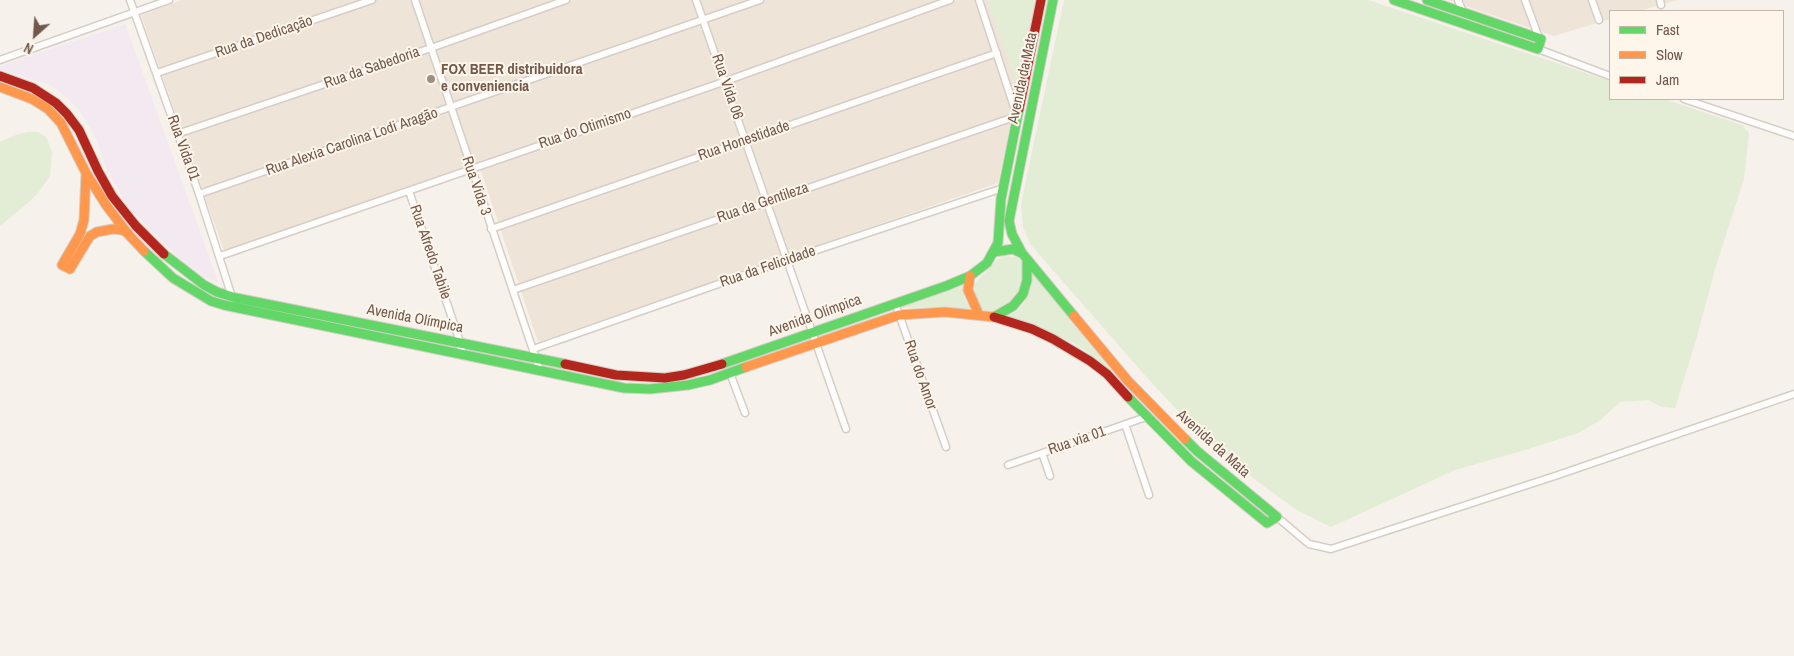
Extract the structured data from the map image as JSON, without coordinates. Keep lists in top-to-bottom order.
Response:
{
  "streets": {
    "street": [
      "Rua da Dedicação",
      "Rua da Sabedoria",
      "Avenida da Mata",
      "Rua Vida 06",
      "Rua do Otimismo",
      "Rua Honestidade",
      "Rua Alexia Carolina Lodi Aragão",
      "Rua Vida 01",
      "Rua Vida 3",
      "Rua da Gentileza",
      "Rua Afredo Tabile",
      "Rua da Felicidade",
      "Avenida Olímpica",
      "Rua do Amor",
      "Rua via 01"
    ]
  },
  "crossings": [
    ["Rua da Dedicação", "Rua Vida 01"],
    ["Rua da Sabedoria", "Rua Vida 01"],
    ["Rua da Sabedoria", "Rua Vida 3"],
    ["Avenida da Mata", "Rua da Gentileza"],
    ["Avenida da Mata", "Rua da Felicidade"],
    ["Avenida da Mata", "Avenida Olímpica"],
    ["Avenida da Mata", "Rua via 01"],
    ["Rua Vida 06", "Rua do Otimismo"],
    ["Rua Vida 06", "Rua Honestidade"],
    ["Rua Vida 06", "Rua Alexia Carolina Lodi Aragão"],
    ["Rua Vida 06", "Rua da Gentileza"],
    ["Rua Vida 06", "Rua da Felicidade"],
    ["Rua Vida 06", "Avenida Olímpica"],
    ["Rua do Otimismo", "Rua Vida 01"],
    ["Rua do Otimismo", "Rua Vida 3"],
    ["Rua do Otimismo", "Rua Afredo Tabile"],
    ["Rua Honestidade", "Rua Vida 3"],
    ["Rua Alexia Carolina Lodi Aragão", "Rua Vida 01"],
    ["Rua Alexia Carolina Lodi Aragão", "Rua Vida 3"],
    ["Rua Vida 01", "Avenida Olímpica"],
    ["Rua Vida 3", "Rua da Gentileza"],
    ["Rua Vida 3", "Rua da Felicidade"],
    ["Rua Vida 3", "Avenida Olímpica"],
    ["Rua Afredo Tabile", "Avenida Olímpica"],
    ["Avenida Olímpica", "Rua do Amor"]
  ],
  "places": ["FOX BEER distribuidora e conveniencia"],
  "legend": ["Fast", "Slow", "Jam"],
  "north": "bottom left"
}
